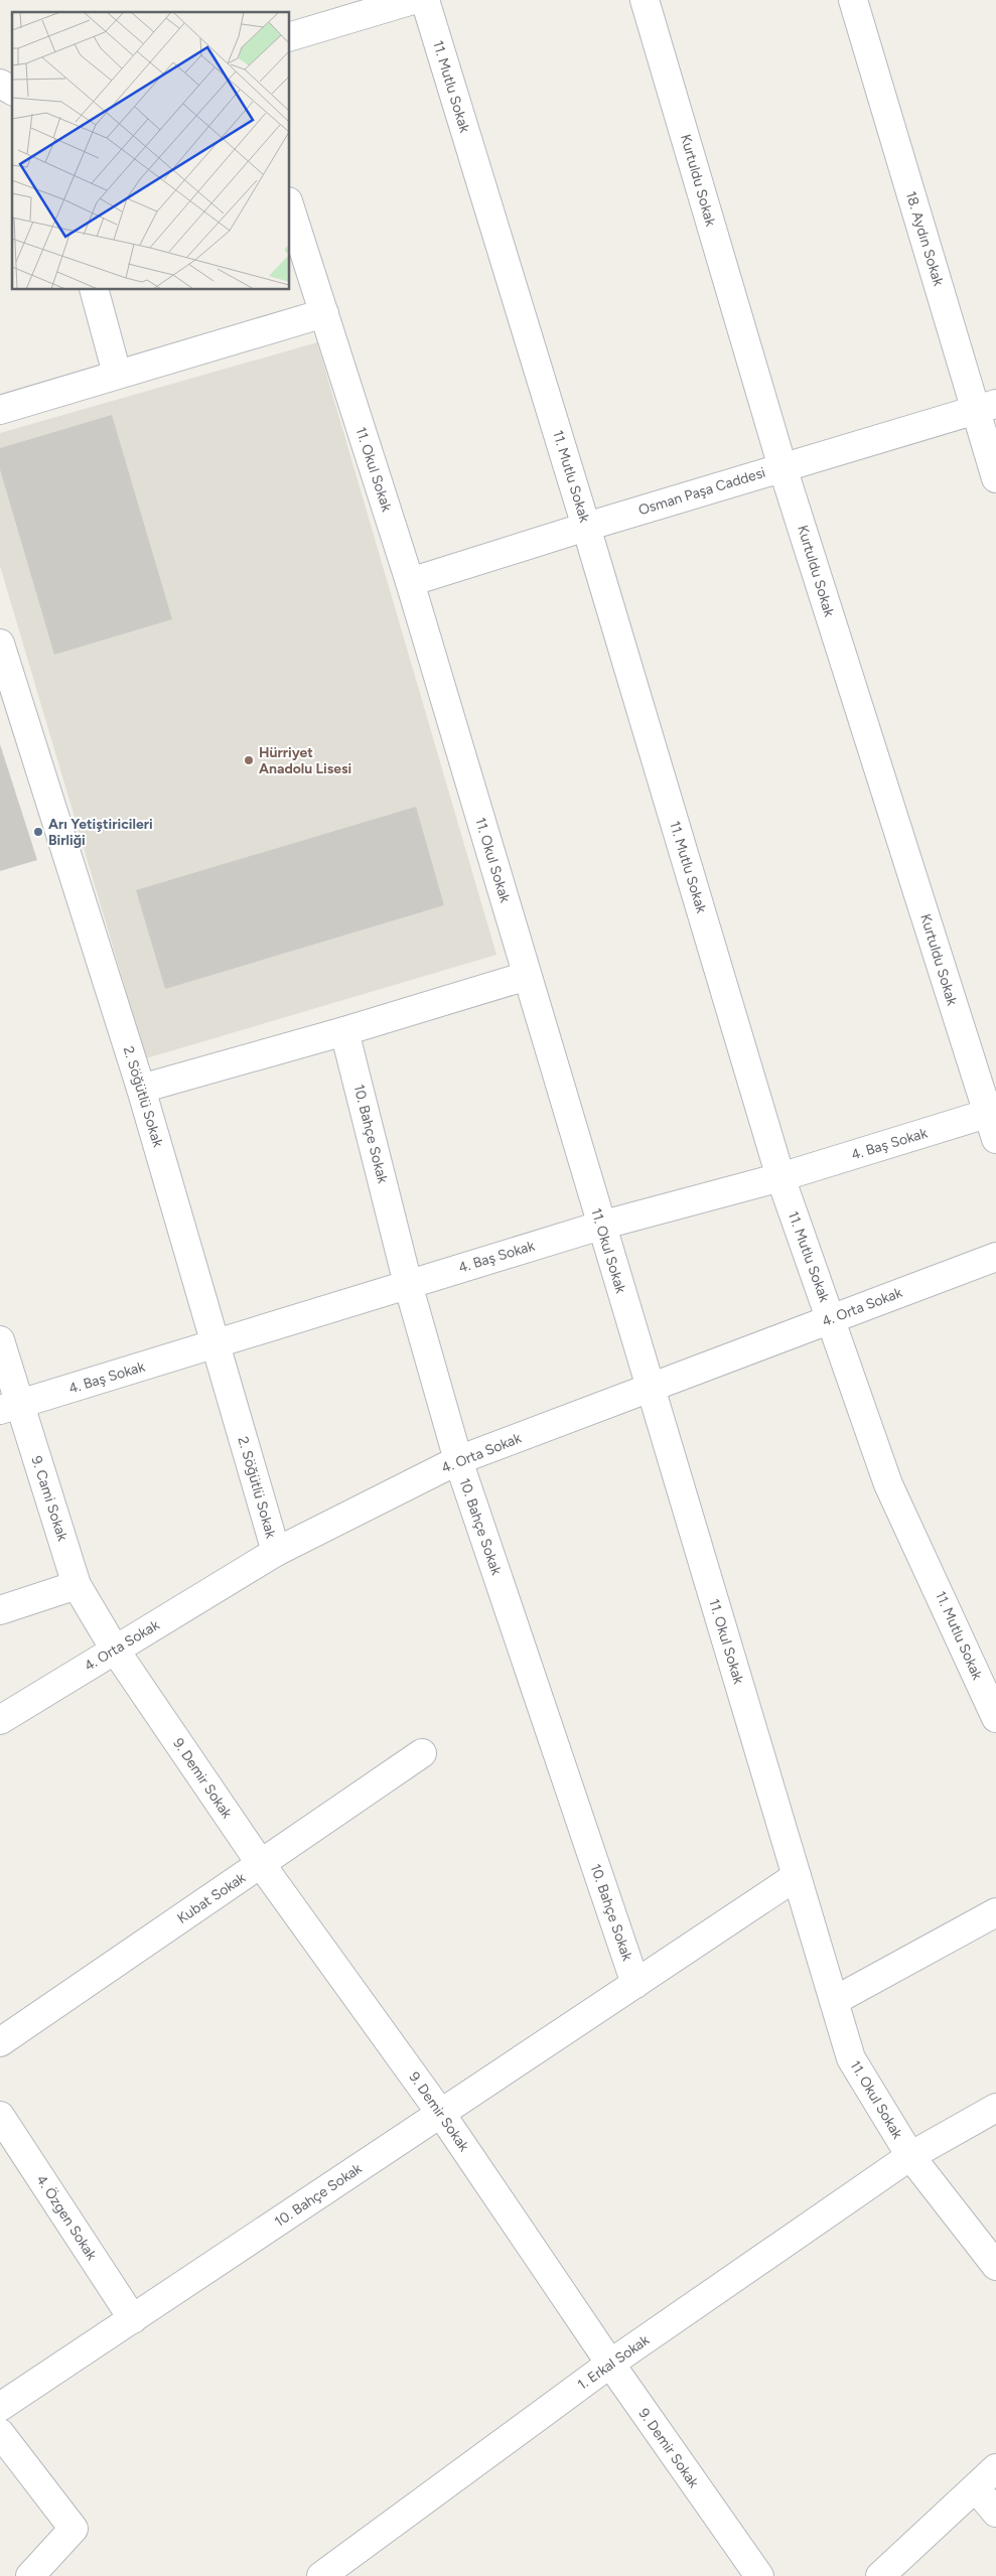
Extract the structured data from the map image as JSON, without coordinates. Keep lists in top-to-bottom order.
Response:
{
  "streets": {
    "street": [
      "11. Mutlu Sokak",
      "Kurtuldu Sokak",
      "18. Aydın Sokak",
      "11. Okul Sokak",
      "Osman Paşa Caddesi",
      "2. Söğütlü Sokak",
      "10. Bahçe Sokak",
      "4. Baş Sokak",
      "4. Orta Sokak",
      "9. Cami Sokak",
      "9. Demir Sokak",
      "Kubat Sokak",
      "4. Özgen Sokak",
      "1. Erkal Sokak"
    ]
  },
  "crossings": [
    ["11. Mutlu Sokak", "Osman Paşa Caddesi"],
    ["11. Mutlu Sokak", "4. Baş Sokak"],
    ["11. Mutlu Sokak", "4. Orta Sokak"],
    ["Kurtuldu Sokak", "Osman Paşa Caddesi"],
    ["Kurtuldu Sokak", "4. Baş Sokak"],
    ["18. Aydın Sokak", "Osman Paşa Caddesi"],
    ["11. Okul Sokak", "Osman Paşa Caddesi"],
    ["11. Okul Sokak", "10. Bahçe Sokak"],
    ["11. Okul Sokak", "4. Baş Sokak"],
    ["11. Okul Sokak", "4. Orta Sokak"],
    ["11. Okul Sokak", "1. Erkal Sokak"],
    ["2. Söğütlü Sokak", "4. Baş Sokak"],
    ["2. Söğütlü Sokak", "4. Orta Sokak"],
    ["10. Bahçe Sokak", "4. Baş Sokak"],
    ["10. Bahçe Sokak", "4. Orta Sokak"],
    ["10. Bahçe Sokak", "9. Demir Sokak"],
    ["10. Bahçe Sokak", "4. Özgen Sokak"],
    ["4. Baş Sokak", "9. Cami Sokak"],
    ["4. Orta Sokak", "9. Cami Sokak"],
    ["4. Orta Sokak", "9. Demir Sokak"],
    ["9. Cami Sokak", "9. Demir Sokak"],
    ["9. Demir Sokak", "Kubat Sokak"],
    ["9. Demir Sokak", "1. Erkal Sokak"]
  ],
  "places": ["Hürriyet Anadolu Lisesi", "Arı Yetiştiricileri Birliği"]
}
